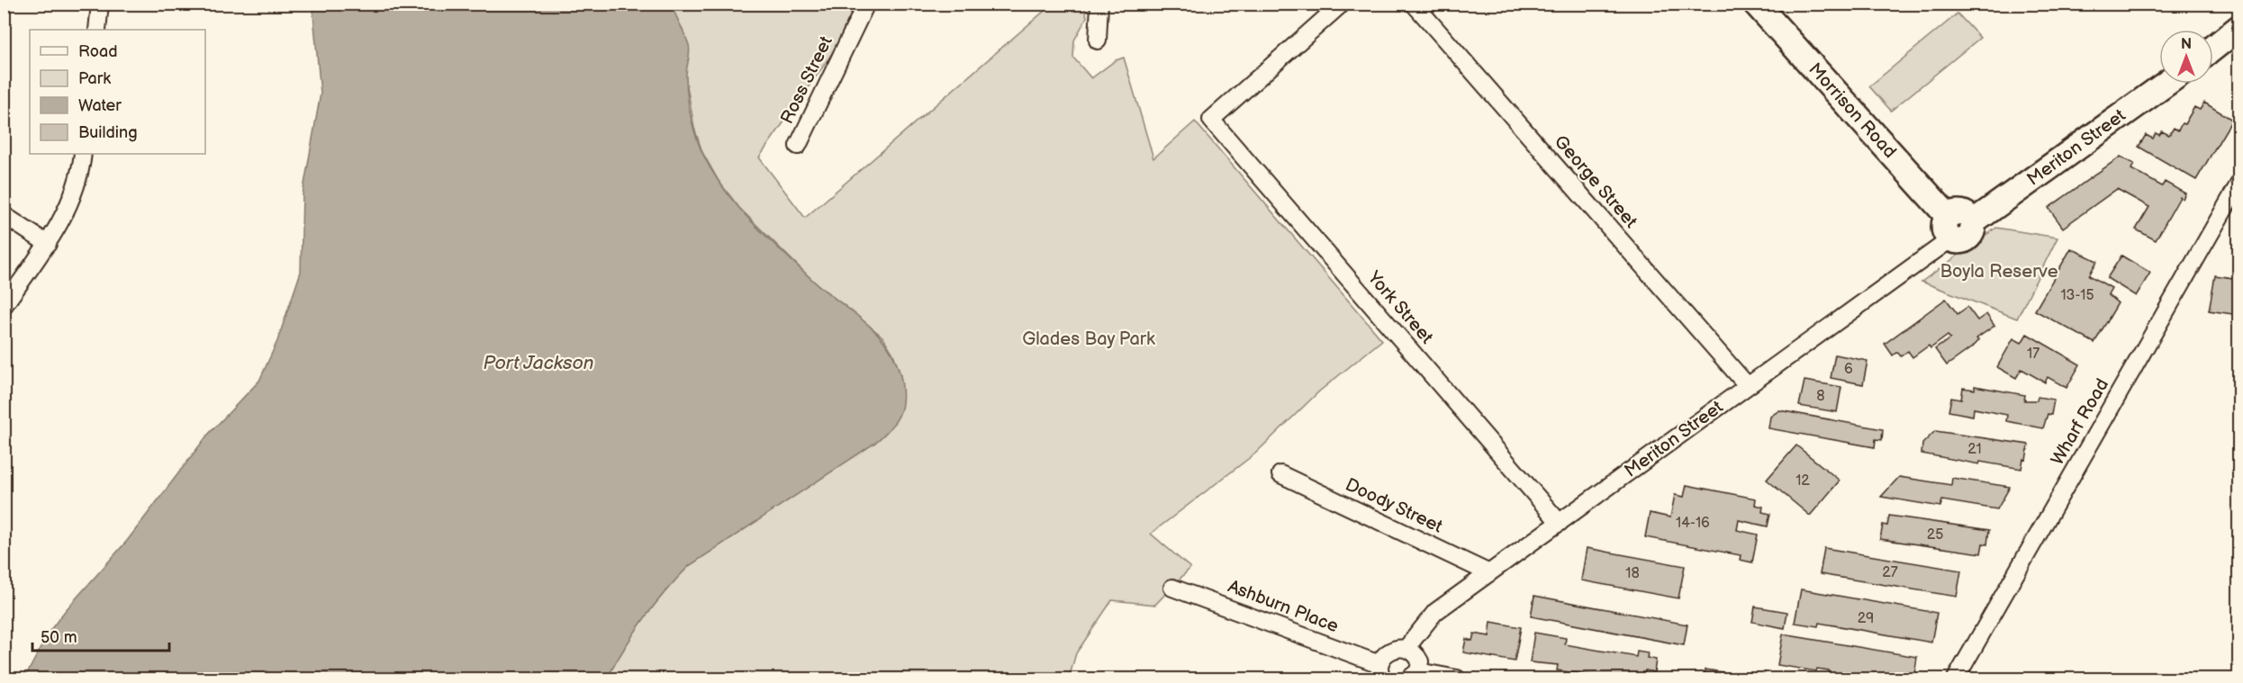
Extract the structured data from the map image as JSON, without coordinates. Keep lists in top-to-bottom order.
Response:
{
  "streets": {
    "street": [
      "Ross Street",
      "Morrison Road",
      "Meriton Street",
      "George Street",
      "York Street",
      "Wharf Road",
      "Doody Street",
      "Ashburn Place"
    ]
  },
  "crossings": [
    ["Morrison Road", "Meriton Street"],
    ["Meriton Street", "George Street"],
    ["Meriton Street", "York Street"],
    ["Meriton Street", "Doody Street"]
  ],
  "water": ["Port Jackson"],
  "parks": ["Boyla Reserve", "Glades Bay Park"],
  "house_numbers": [
    "13-15",
    "17",
    "6",
    "8",
    "21",
    "12",
    "14-16",
    "25",
    "27",
    "18",
    "29"
  ],
  "legend": [
    "Road",
    "Park",
    "Water",
    "Building"
  ],
  "scale_bar": "50 m",
  "north": "top"
}
